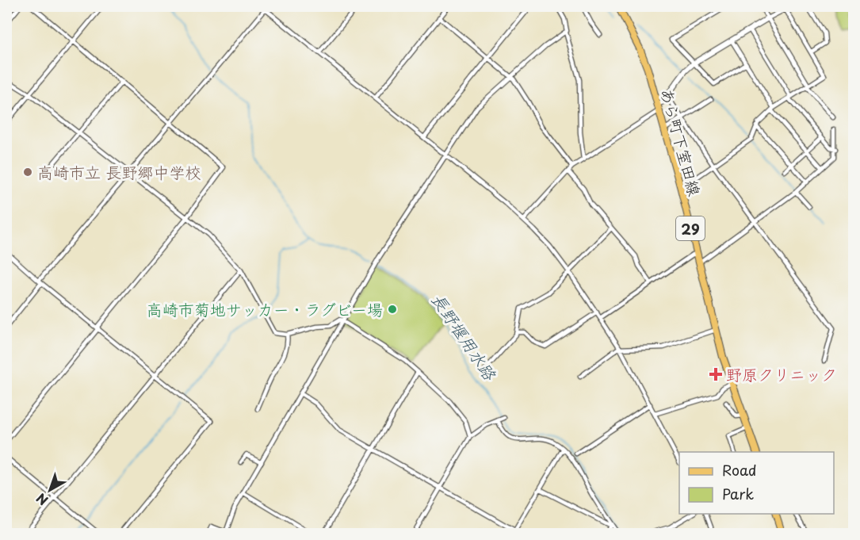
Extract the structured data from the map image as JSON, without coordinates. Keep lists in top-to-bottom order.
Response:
{
  "streets": {
    "main road": ["あら町下室田線", "29"]
  },
  "water": ["長野堰用水路"],
  "places": {
    "other": ["高崎市立 長野郷中学校", "高崎市菊地サッカー・ラグビー場"],
    "health": ["野原クリニック"]
  },
  "legend": ["Road", "Park"],
  "north": "bottom left"
}
